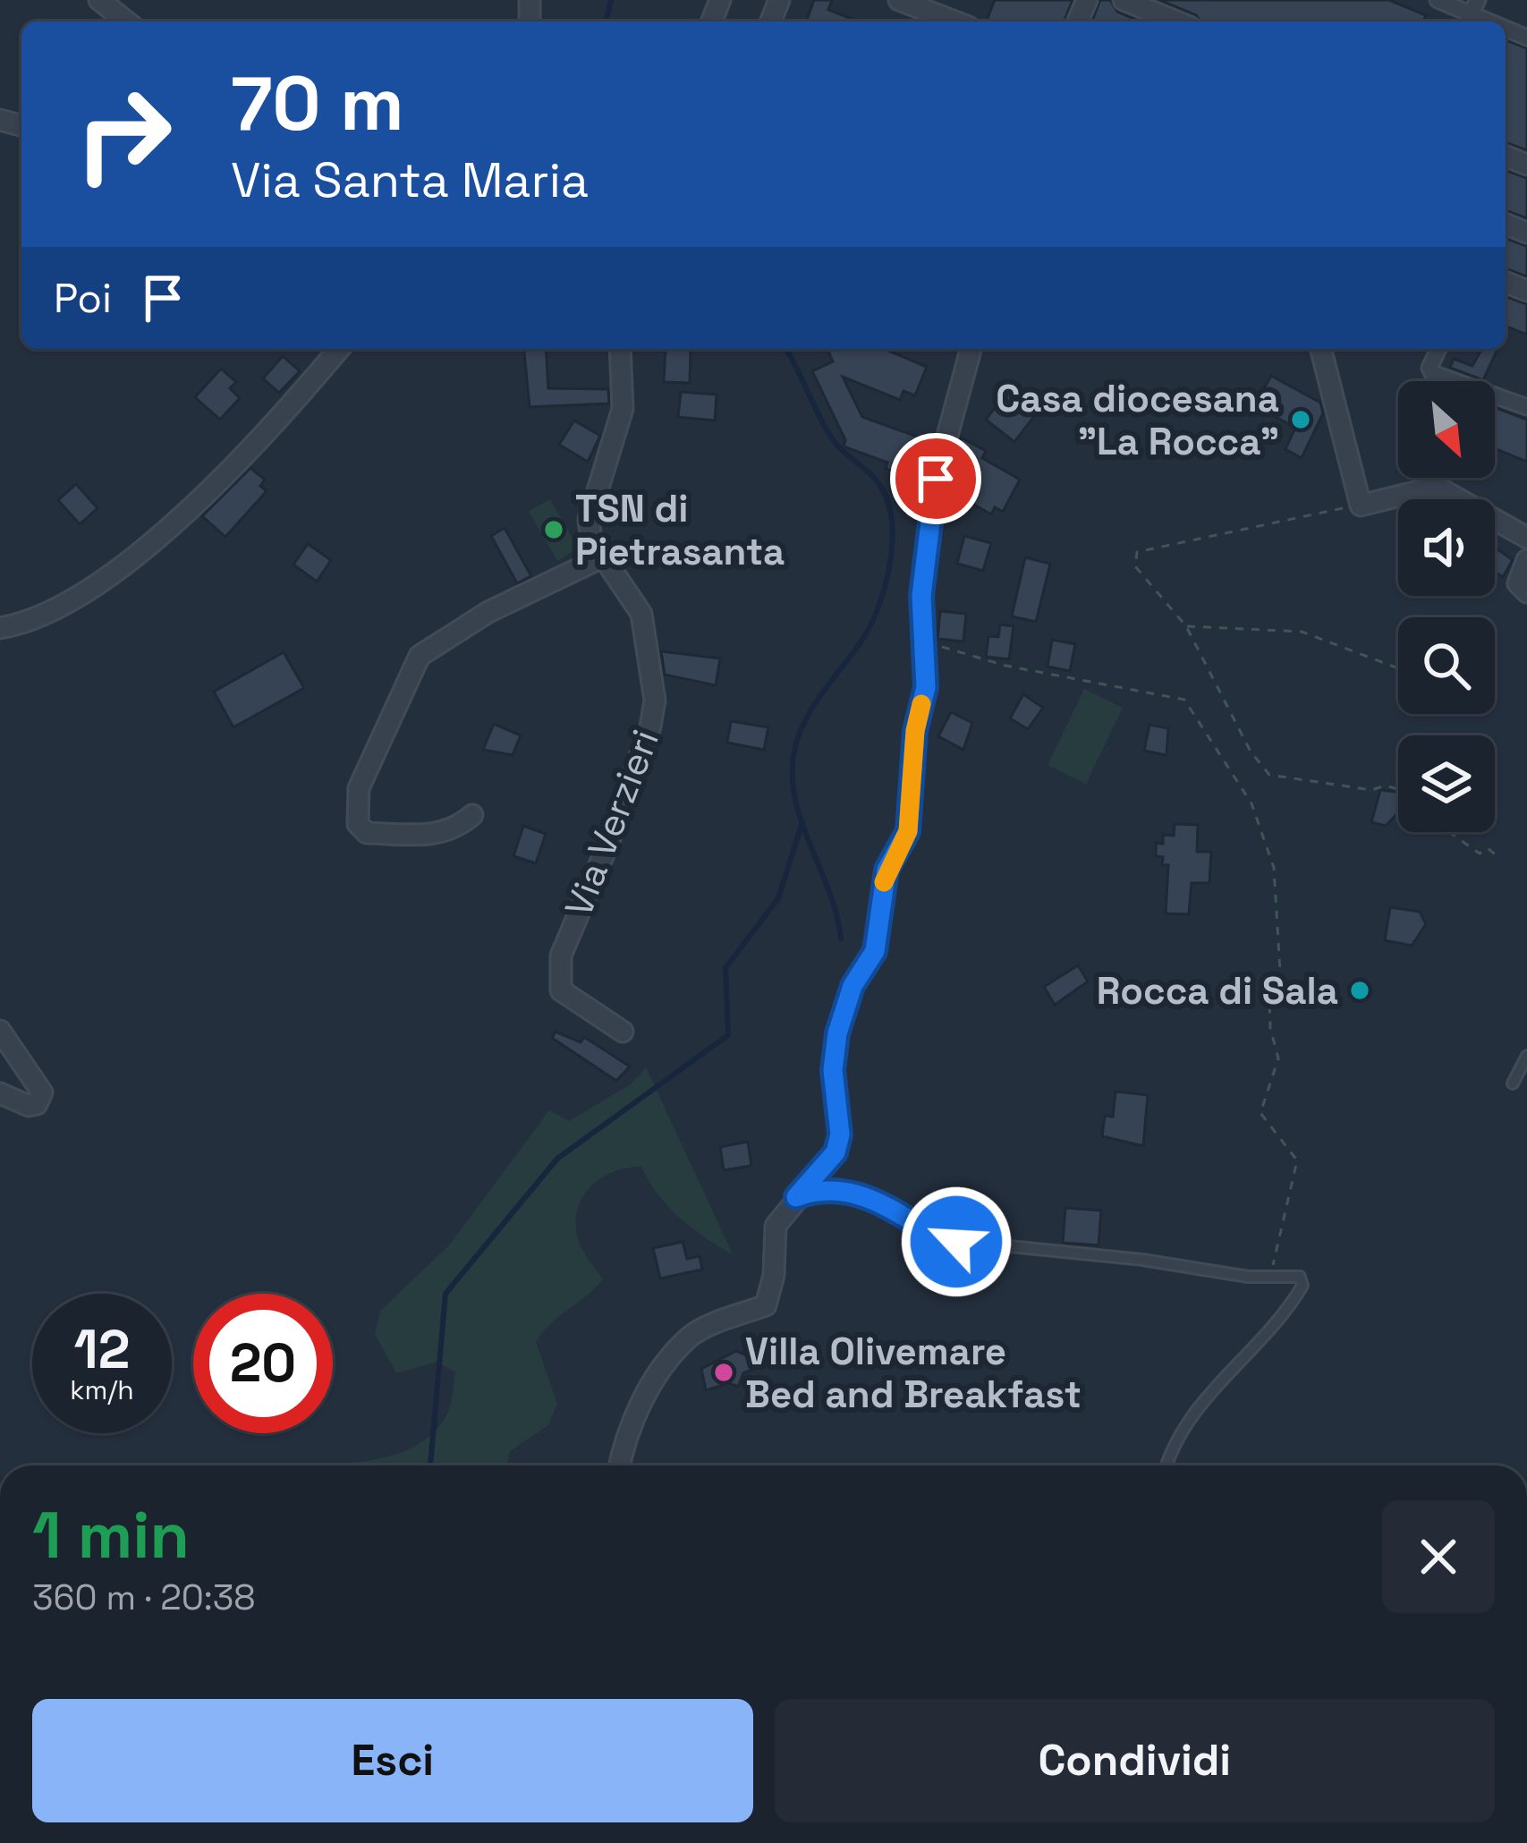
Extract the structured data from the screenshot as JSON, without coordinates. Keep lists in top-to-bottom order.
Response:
{
  "streets": {
    "street": ["Via Verzieri"]
  },
  "places": [
    "Casa diocesana \"La Rocca\"",
    "TSN di Pietrasanta",
    "Rocca di Sala",
    "Villa Olivemare Bed and Breakfast"
  ],
  "north": "bottom right",
  "page": {
    "turn": ["70 m", "Via Santa Maria"],
    "then": "Poi",
    "speed": "12 km/h",
    "limit": "20",
    "heading": ["1 min", "360 m · 20:38"],
    "buttons": ["Esci", "Condividi"]
  }
}
